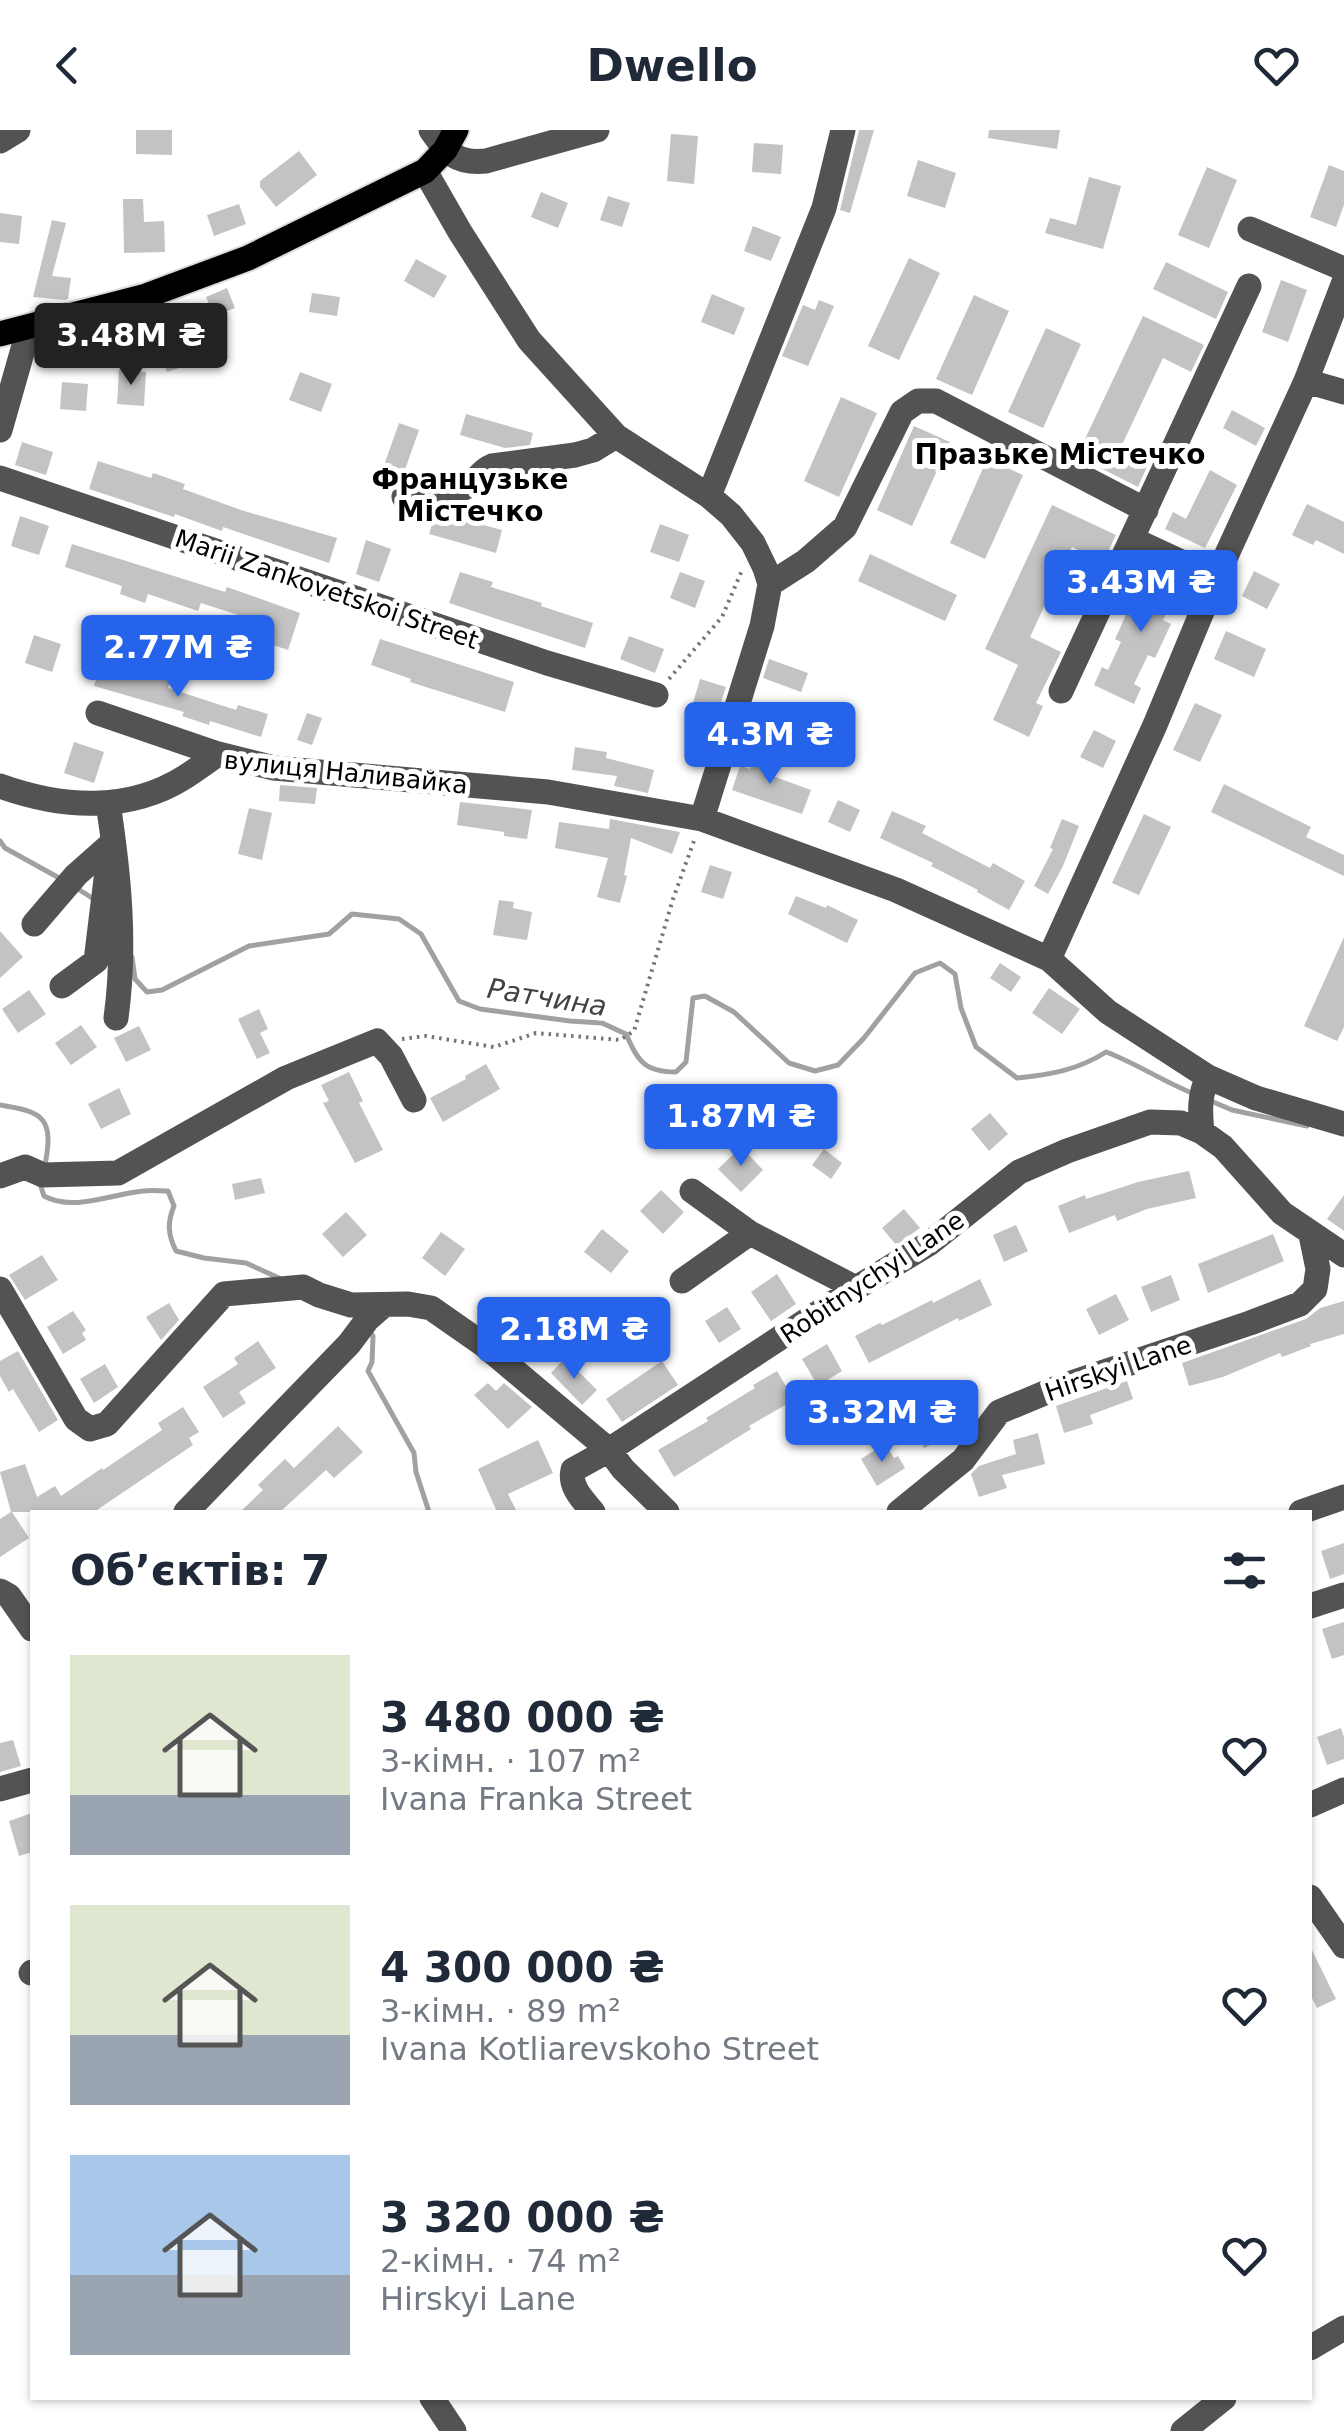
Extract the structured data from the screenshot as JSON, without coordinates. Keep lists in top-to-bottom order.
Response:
{
  "streets": {
    "street": [
      "Marii Zankovetskoi Street",
      "вулиця Наливайка",
      "Robitnychyi Lane",
      "Hirskyi Lane"
    ]
  },
  "crossings": [
    ["вулиця Наливайка", "Robitnychyi Lane"]
  ],
  "districts": ["Празьке Містечко", "Французьке Містечко"],
  "water": ["Ратчина"],
  "page": {
    "header": "Dwello",
    "price": [
      "3.48M ₴",
      "3.43M ₴",
      "2.77M ₴",
      "4.3M ₴",
      "1.87M ₴",
      "2.18M ₴",
      "3.32M ₴"
    ],
    "heading": "Об’єктів: 7",
    "list": [
      {
        "name": "3 480 000 ₴",
        "note": "3-кімн. · 107 m² · Ivana Franka Street"
      },
      {
        "name": "4 300 000 ₴",
        "note": "3-кімн. · 89 m² · Ivana Kotliarevskoho Street"
      },
      {
        "name": "3 320 000 ₴",
        "note": "2-кімн. · 74 m² · Hirskyi Lane"
      }
    ]
  }
}
